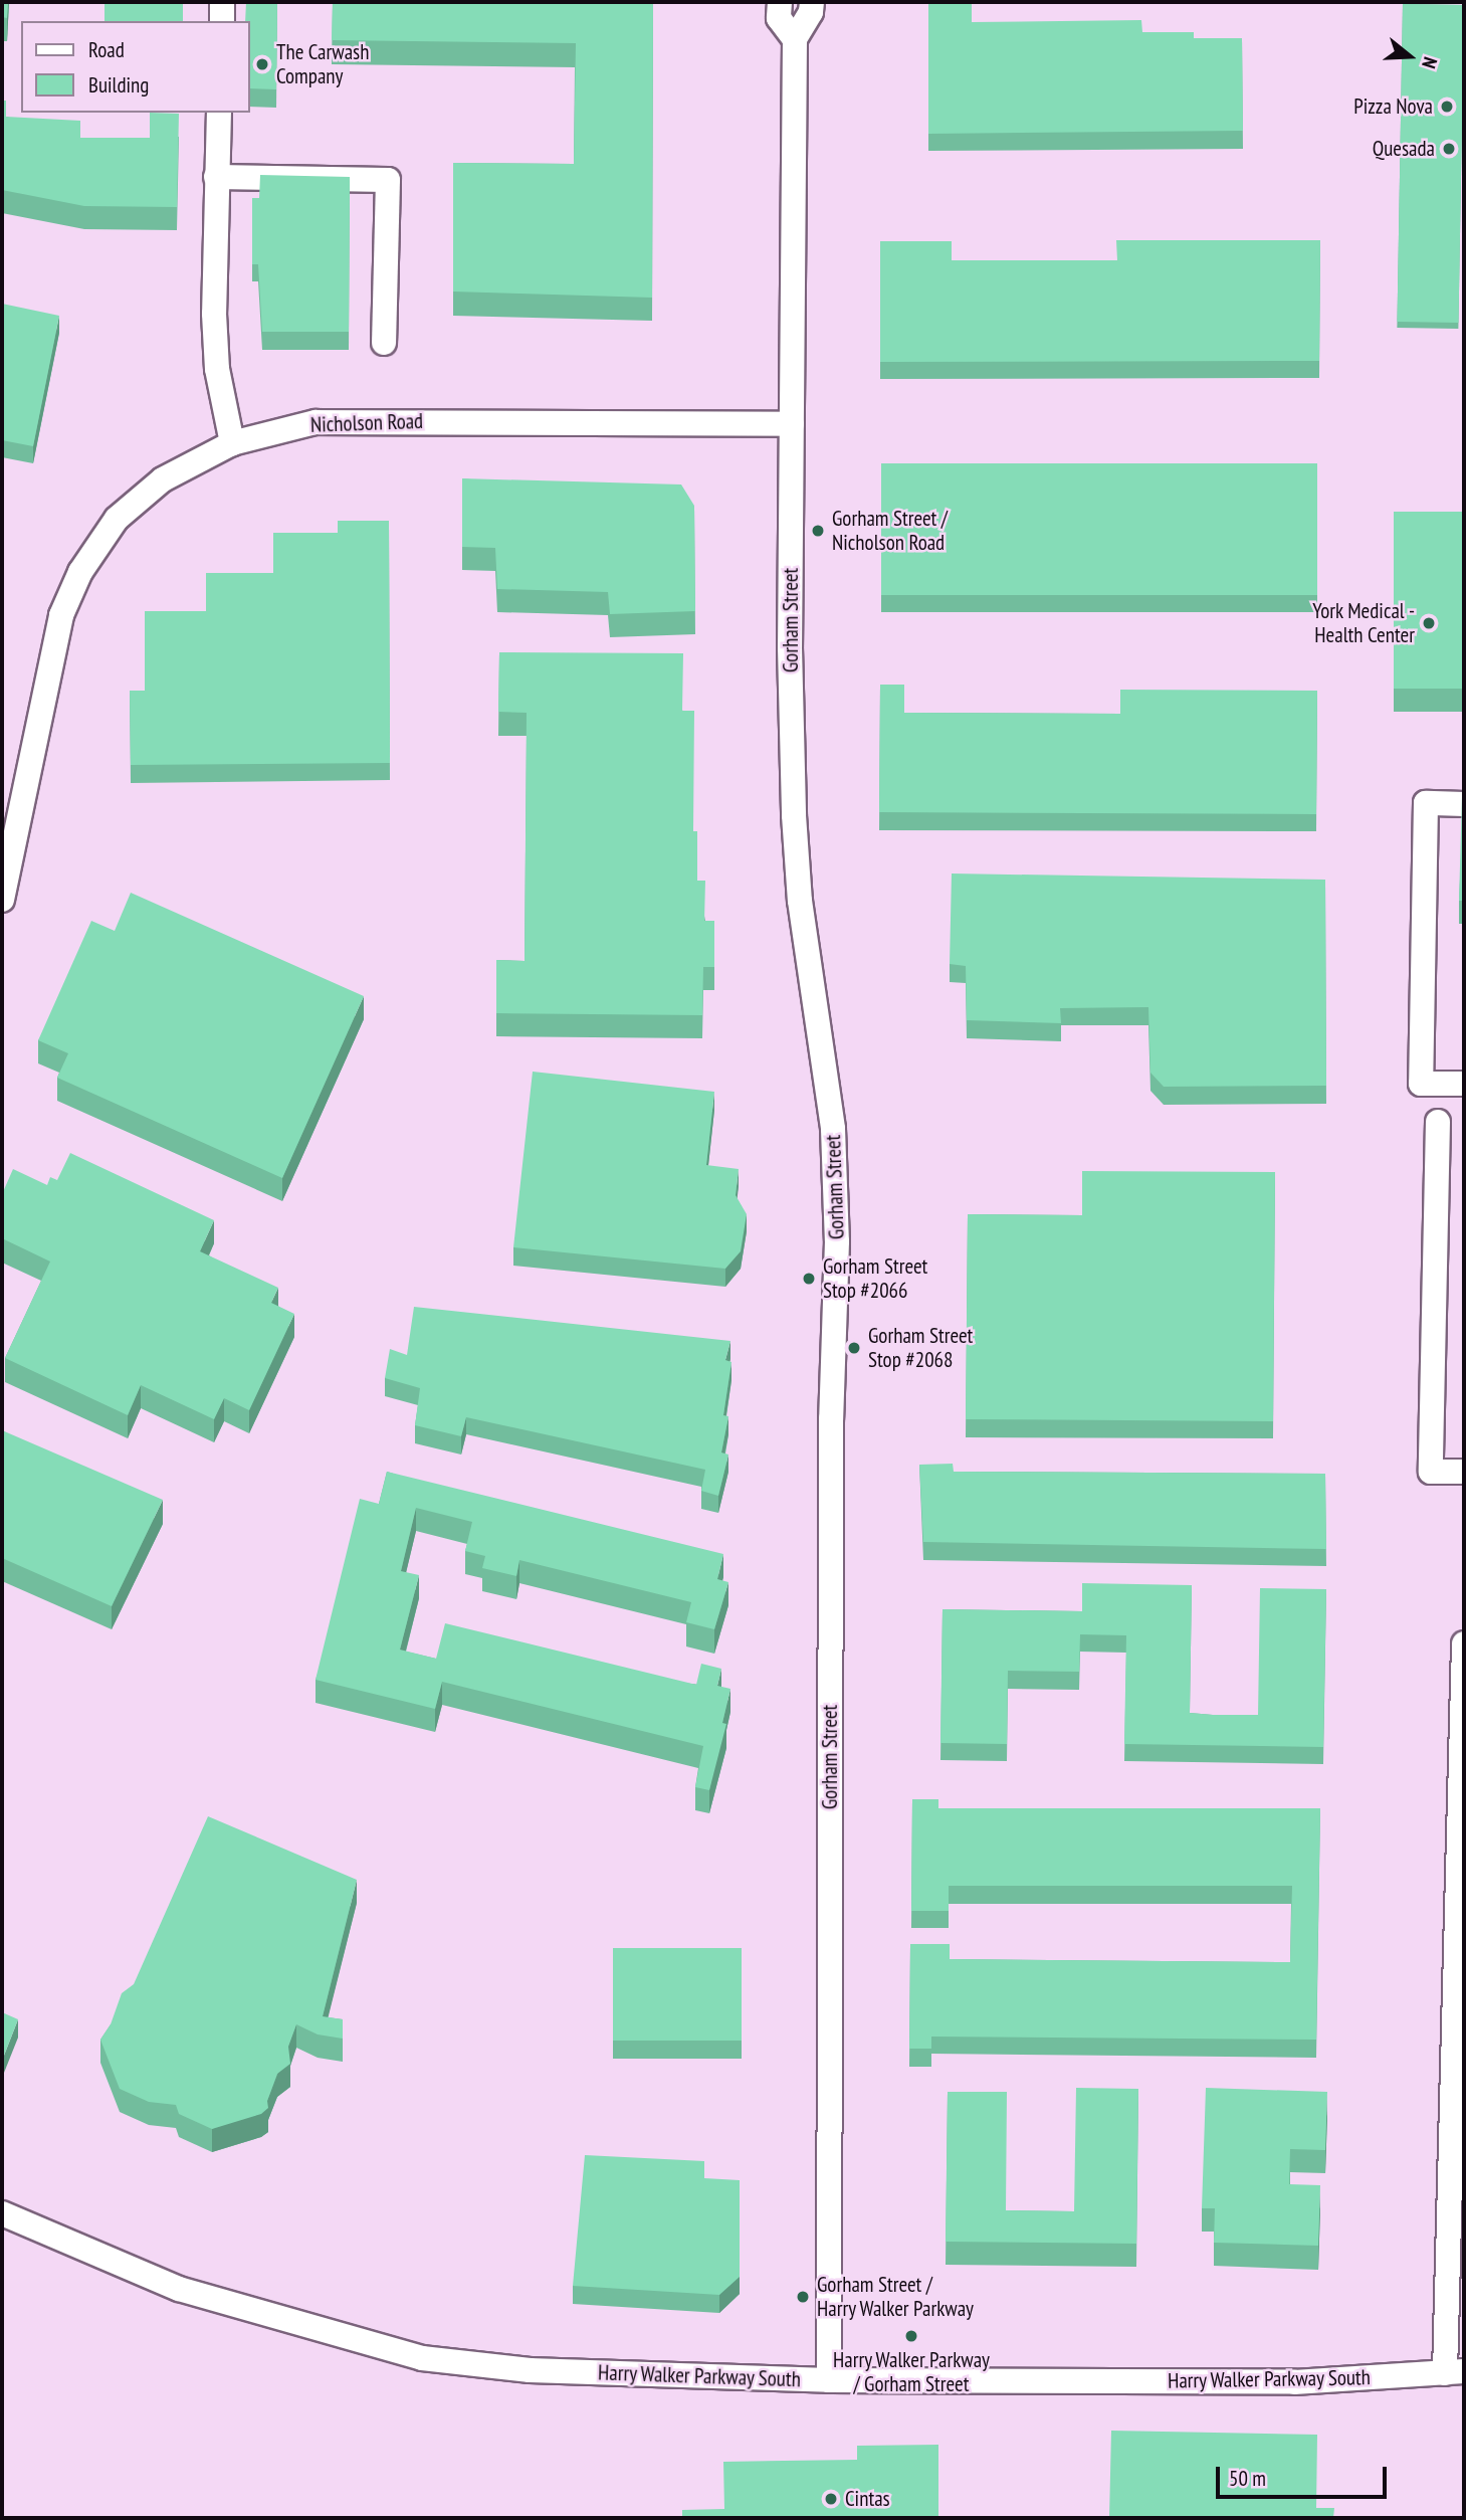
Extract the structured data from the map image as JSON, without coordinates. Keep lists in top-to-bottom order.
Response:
{
  "streets": {
    "street": ["Nicholson Road", "Gorham Street", "Harry Walker Parkway South"]
  },
  "crossings": [
    ["Nicholson Road", "Gorham Street"],
    ["Gorham Street", "Harry Walker Parkway South"]
  ],
  "places": [
    "The Carwash Company",
    "Pizza Nova",
    "Quesada",
    "Gorham Street / Nicholson Road",
    "York Medical - Health Center",
    "Gorham Street Stop #2066",
    "Gorham Street Stop #2068",
    "Gorham Street / Harry Walker Parkway",
    "Harry Walker Parkway / Gorham Street",
    "Cintas"
  ],
  "legend": ["Road", "Building"],
  "scale_bar": "50 m",
  "north": "right"
}
